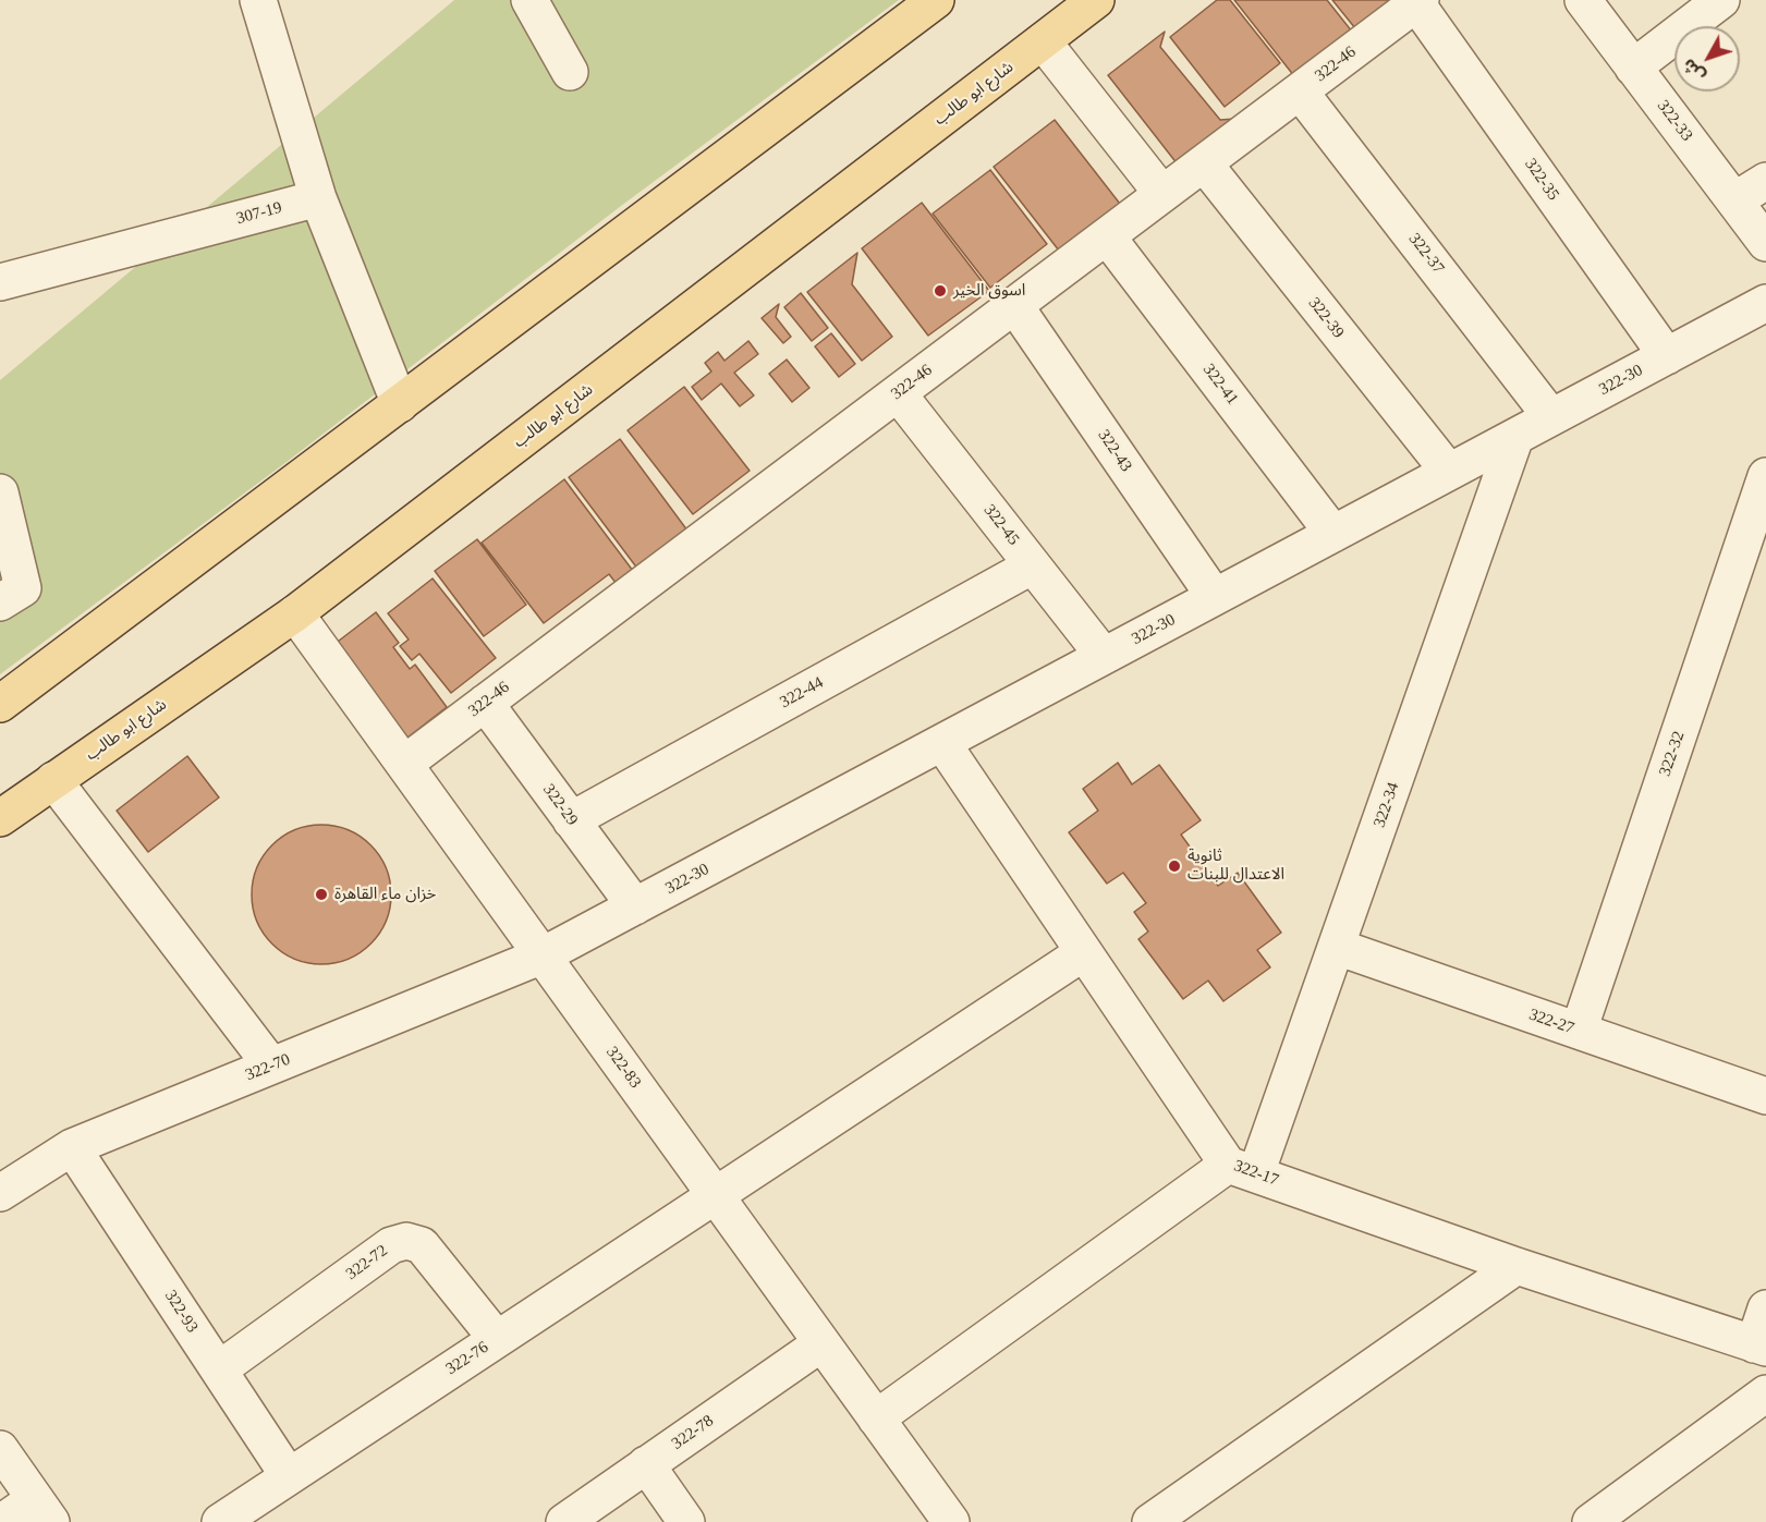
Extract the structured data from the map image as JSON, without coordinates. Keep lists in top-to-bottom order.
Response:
{
  "streets": {
    "main road": ["شارع ابو طالب"],
    "street": [
      "322-46",
      "322-33",
      "322-35",
      "307-19",
      "322-37",
      "322-39",
      "322-30",
      "322-41",
      "322-43",
      "322-45",
      "322-44",
      "322-32",
      "322-29",
      "322-34",
      "322-27",
      "322-70",
      "322-83",
      "322-17",
      "322-72",
      "322-93",
      "322-76",
      "322-78"
    ]
  },
  "crossings": [
    ["322-46", "322-35"],
    ["322-46", "322-37"],
    ["322-46", "322-39"],
    ["322-46", "322-41"],
    ["322-46", "322-43"],
    ["322-46", "322-45"],
    ["322-46", "322-29"],
    ["322-46", "322-83"],
    ["شارع ابو طالب", "322-83"],
    ["322-35", "322-30"],
    ["322-37", "322-30"],
    ["322-39", "322-30"],
    ["322-30", "322-41"],
    ["322-30", "322-43"],
    ["322-30", "322-45"],
    ["322-30", "322-29"],
    ["322-30", "322-34"],
    ["322-30", "322-70"],
    ["322-30", "322-83"],
    ["322-30", "322-17"],
    ["322-45", "322-44"],
    ["322-44", "322-29"],
    ["322-32", "322-27"],
    ["322-34", "322-27"],
    ["322-34", "322-17"],
    ["322-70", "322-83"],
    ["322-70", "322-93"],
    ["322-83", "322-76"],
    ["322-83", "322-78"],
    ["322-17", "322-76"],
    ["322-72", "322-93"],
    ["322-72", "322-76"],
    ["322-93", "322-76"]
  ],
  "places": ["اسوق الخير", "ثانوية الاعتدال للبنات", "خزان ماء القاهرة"],
  "north": "bottom left"
}
